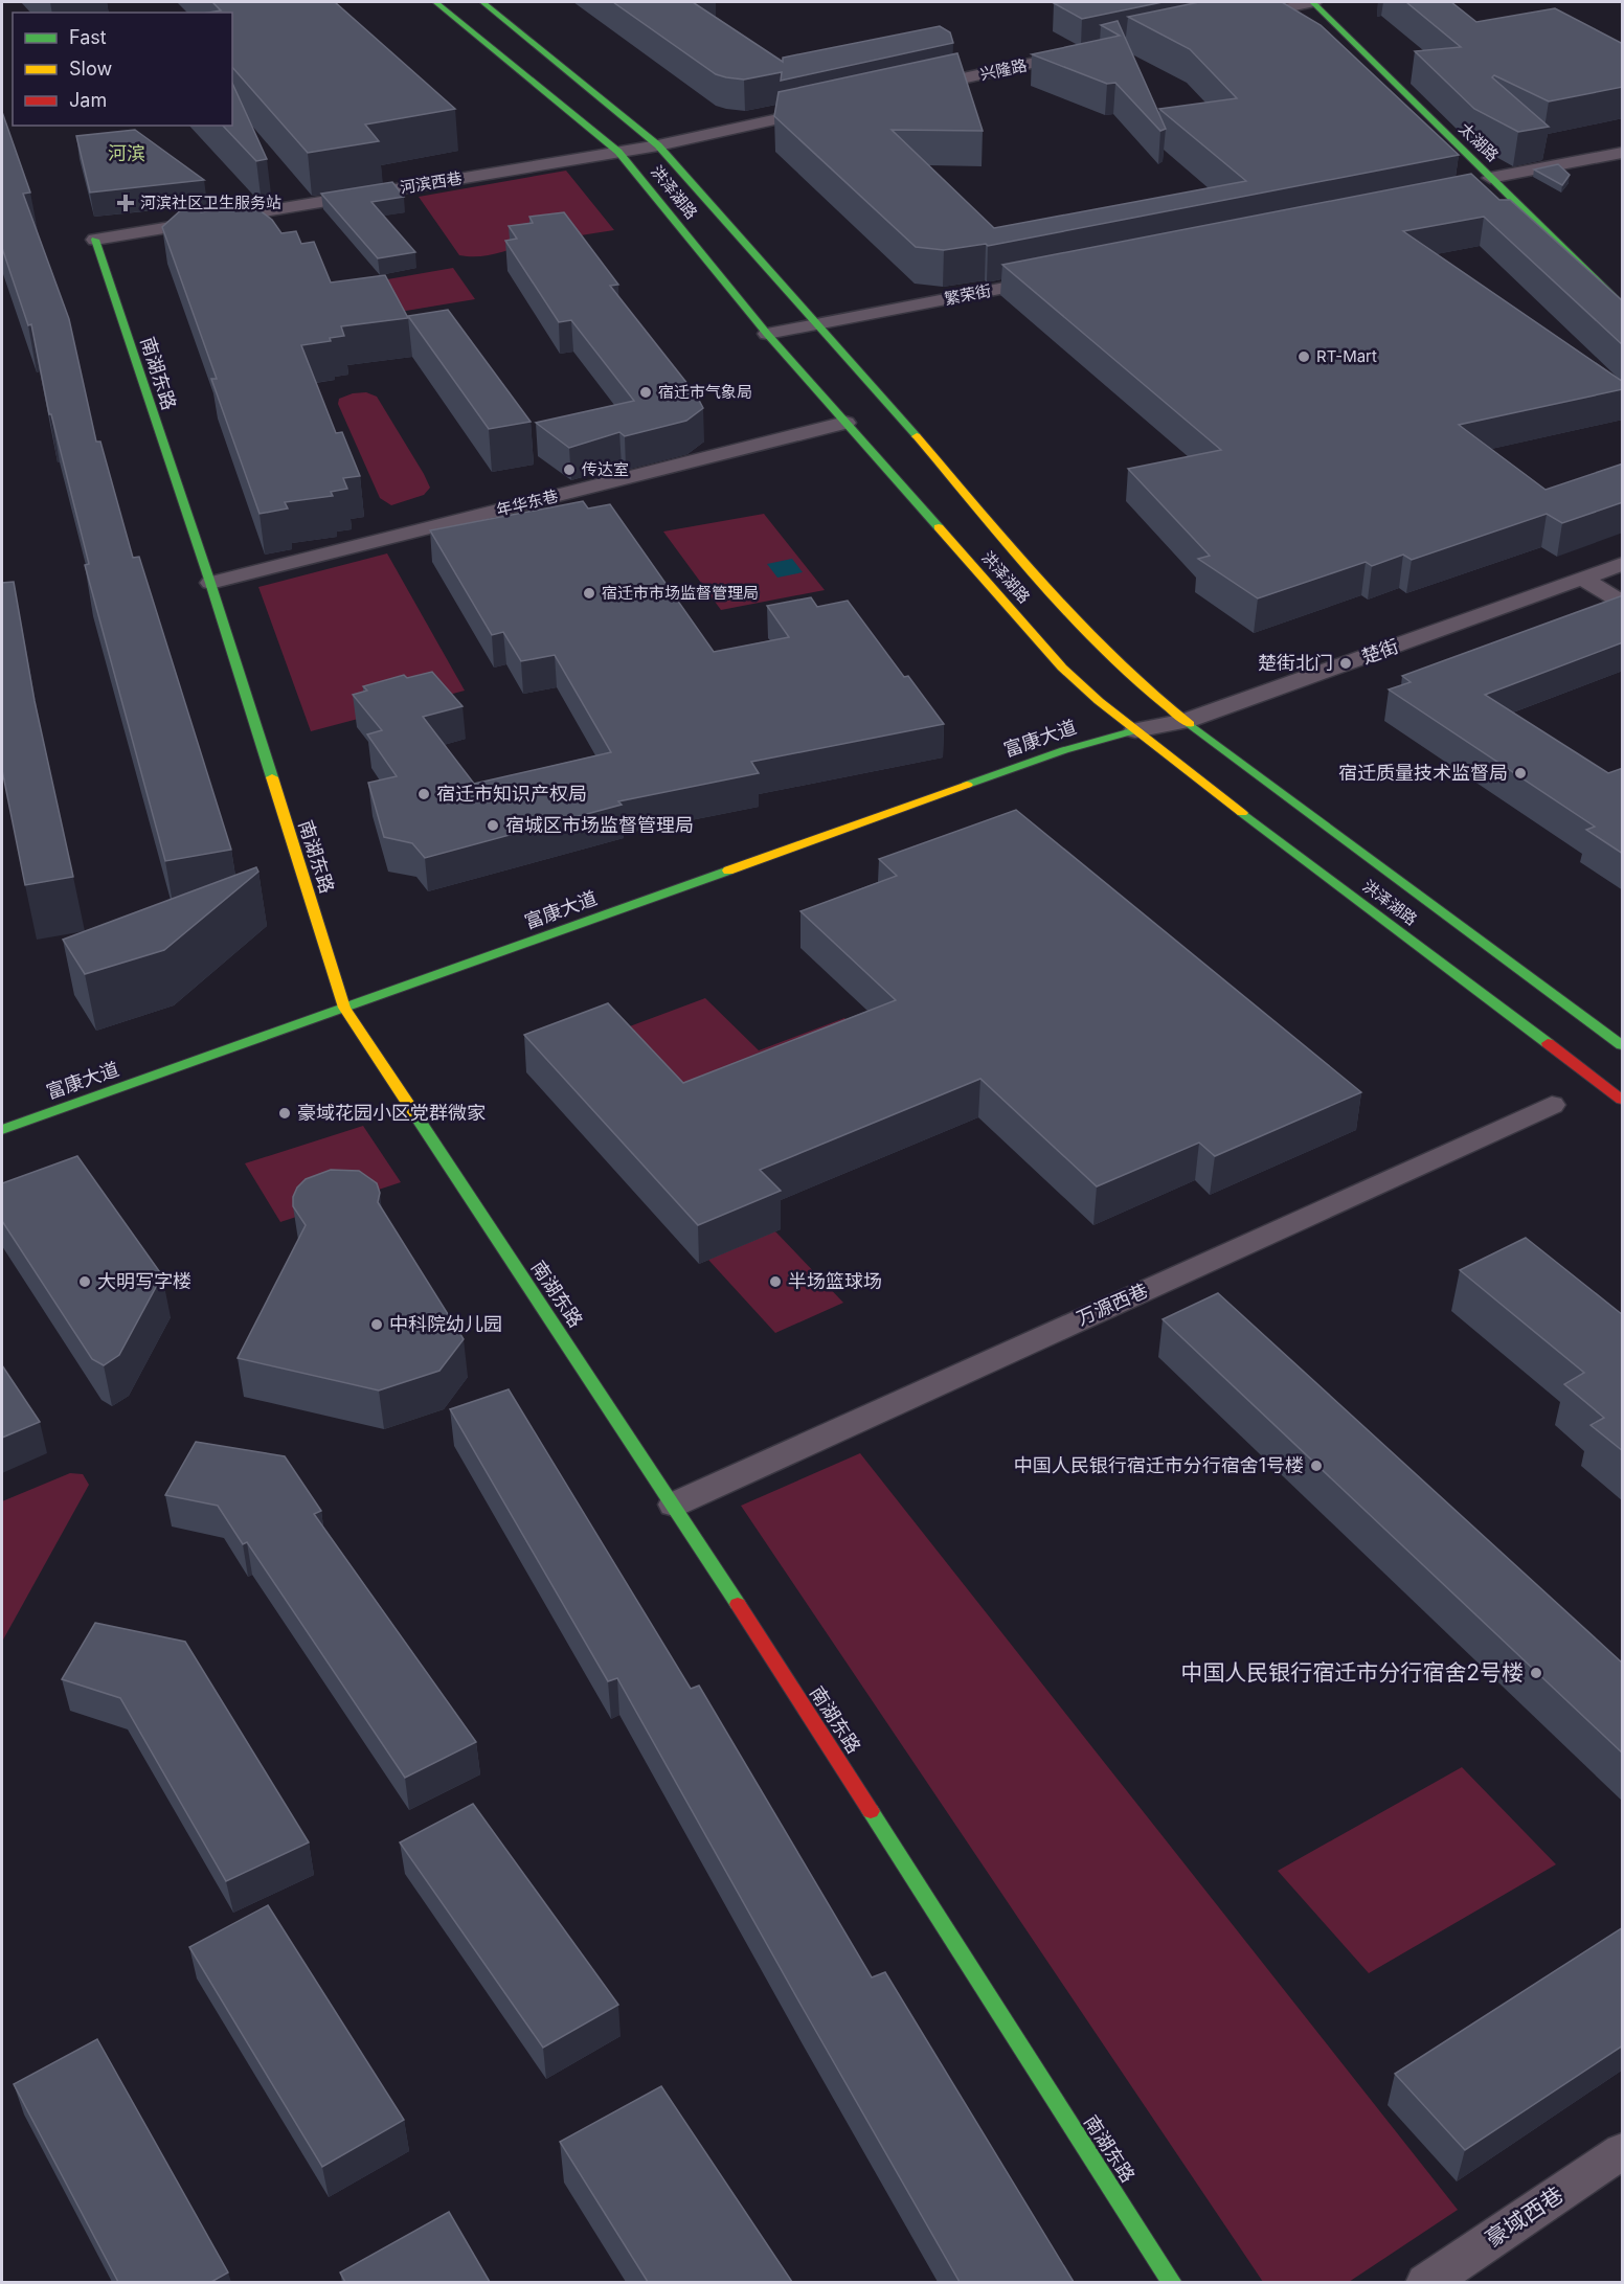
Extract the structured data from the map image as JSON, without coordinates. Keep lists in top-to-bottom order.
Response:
{
  "streets": {
    "main road": [
      "太湖路",
      "洪泽湖路",
      "南湖东路",
      "富康大道"
    ],
    "street": [
      "兴隆路",
      "河滨西巷",
      "繁荣街",
      "年华东巷",
      "楚街",
      "万源西巷",
      "豪域西巷"
    ]
  },
  "crossings": [
    ["河滨西巷", "洪泽湖路"],
    ["河滨西巷", "南湖东路"],
    ["洪泽湖路", "繁荣街"],
    ["洪泽湖路", "年华东巷"],
    ["洪泽湖路", "楚街"],
    ["洪泽湖路", "富康大道"],
    ["南湖东路", "年华东巷"],
    ["南湖东路", "富康大道"],
    ["南湖东路", "万源西巷"],
    ["楚街", "富康大道"]
  ],
  "districts": ["河滨"],
  "places": {
    "health": ["河滨社区卫生服务站"],
    "other": [
      "RT-Mart",
      "宿迁市气象局",
      "传达室",
      "宿迁市市场监督管理局",
      "楚街北门",
      "宿迁质量技术监督局",
      "宿迁市知识产权局",
      "宿城区市场监督管理局",
      "豪域花园小区党群微家",
      "大明写字楼",
      "半场篮球场",
      "中科院幼儿园",
      "中国人民银行宿迁市分行宿舍1号楼",
      "中国人民银行宿迁市分行宿舍2号楼"
    ]
  },
  "legend": ["Fast", "Slow", "Jam"]
}
